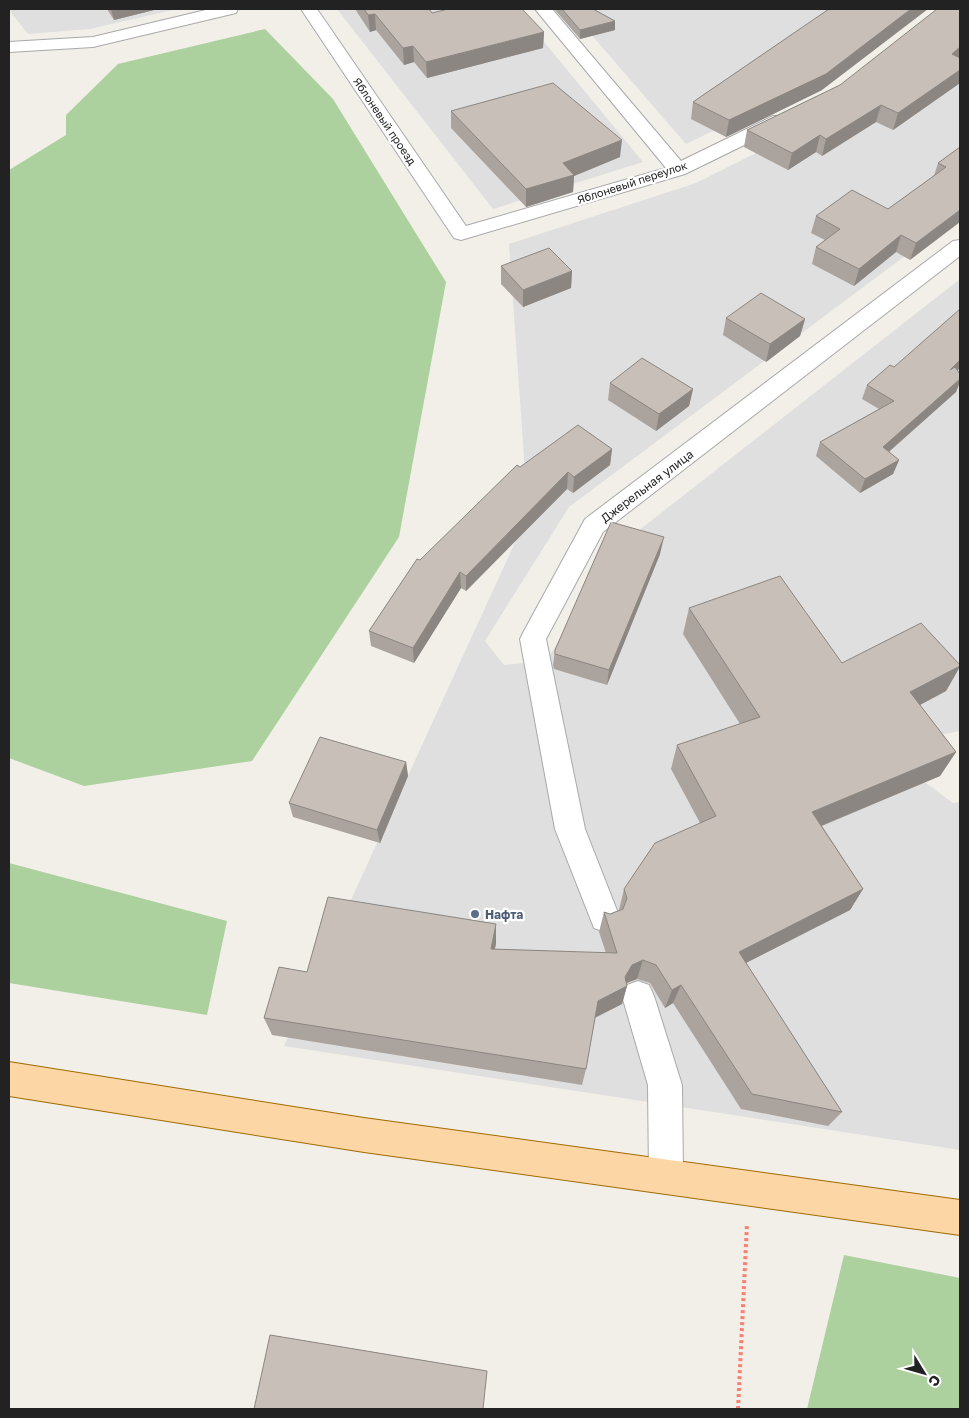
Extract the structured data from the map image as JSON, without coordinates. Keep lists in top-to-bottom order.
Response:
{
  "streets": {
    "street": ["Яблоневый проезд", "Яблоневый переулок", "Джерельная улица"]
  },
  "crossings": [
    ["Яблоневый проезд", "Яблоневый переулок"]
  ],
  "places": ["Нафта"],
  "north": "bottom right"
}
